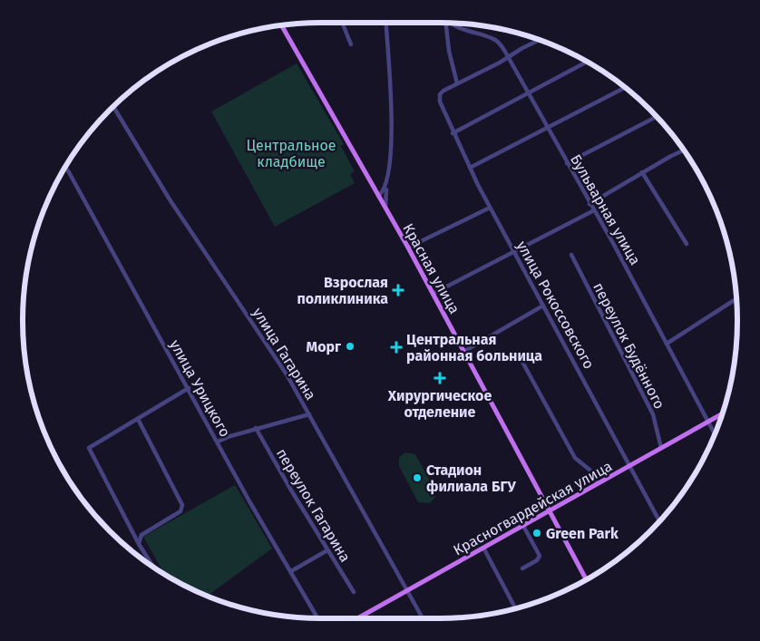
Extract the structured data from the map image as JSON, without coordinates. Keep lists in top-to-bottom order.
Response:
{
  "streets": {
    "main road": ["Красная улица", "Красногвардейская улица"],
    "street": [
      "Бульварная улица",
      "улица Рокоссовского",
      "переулок Будённого",
      "улица Гагарина",
      "улица Урицкого",
      "переулок Гагарина"
    ]
  },
  "crossings": [
    ["Бульварная улица", "Красногвардейская улица"],
    ["Красная улица", "Красногвардейская улица"],
    ["улица Рокоссовского", "Красногвардейская улица"],
    ["переулок Будённого", "Красногвардейская улица"],
    ["улица Гагарина", "Красногвардейская улица"]
  ],
  "parks": ["Центральное кладбище"],
  "places": {
    "health": ["Взрослая поликлиника", "Центральная районная больница", "Хирургическое отделение"],
    "other": ["Морг", "Стадион филиала БГУ", "Green Park"]
  }
}
